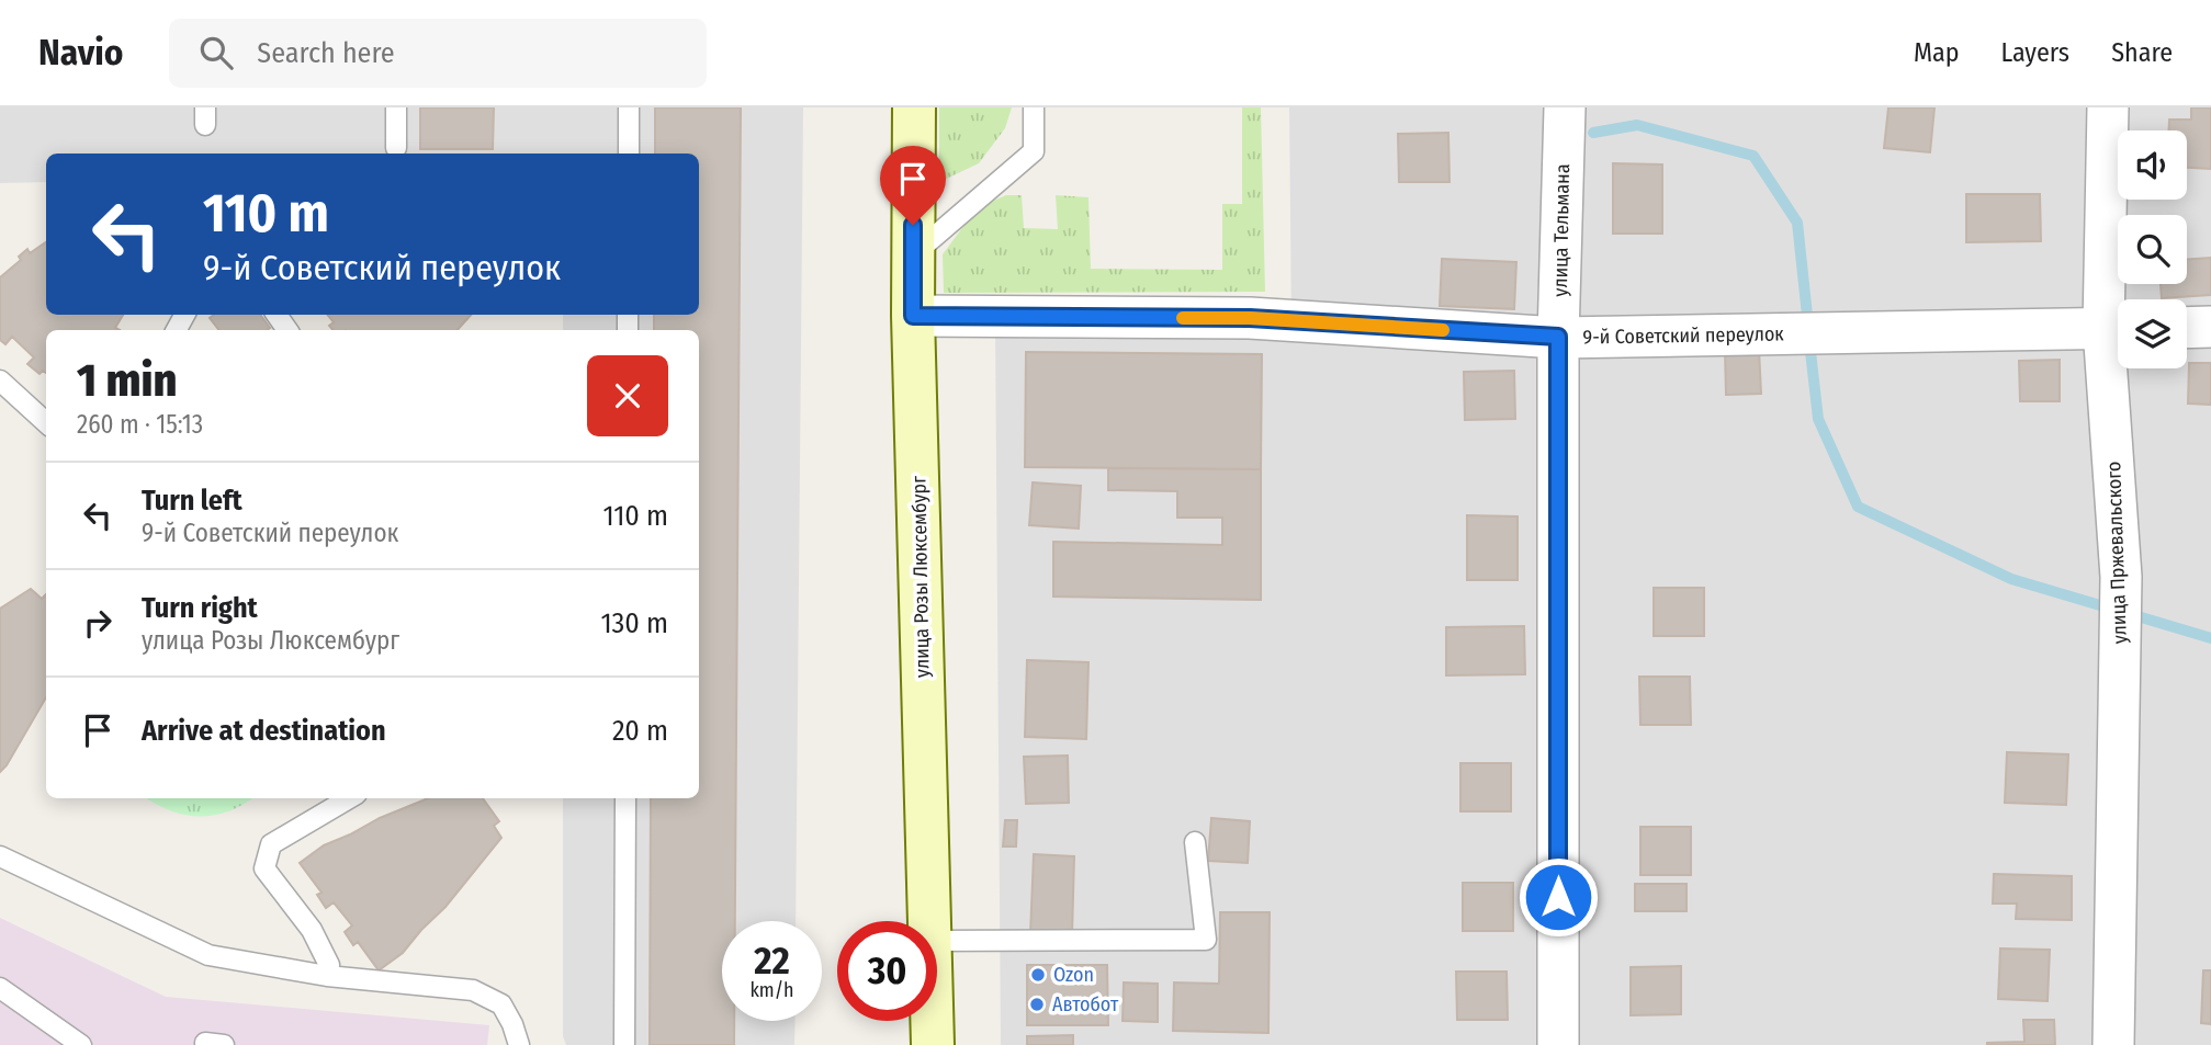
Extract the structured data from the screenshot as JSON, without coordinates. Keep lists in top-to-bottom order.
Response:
{
  "streets": {
    "main road": ["улица Розы Люксембург"],
    "street": ["улица Тельмана", "9-й Советский переулок", "улица Пржевальского"]
  },
  "crossings": [
    ["улица Тельмана", "9-й Советский переулок"],
    ["9-й Советский переулок", "улица Пржевальского"],
    ["9-й Советский переулок", "улица Розы Люксембург"]
  ],
  "places": ["Ozon", "Автобот"],
  "page": {
    "header": "Navio",
    "search": "Search here",
    "nav": ["Map", "Layers", "Share"],
    "turn": ["110 m", "9-й Советский переулок"],
    "heading": ["1 min", "260 m · 15:13"],
    "list": [
      {
        "name": "Turn left",
        "note": "9-й Советский переулок",
        "value": "110 m"
      },
      {
        "name": "Turn right",
        "note": "улица Розы Люксембург",
        "value": "130 m"
      },
      {
        "name": "Arrive at destination",
        "value": "20 m"
      }
    ],
    "speed": "22 km/h",
    "limit": "30"
  }
}
